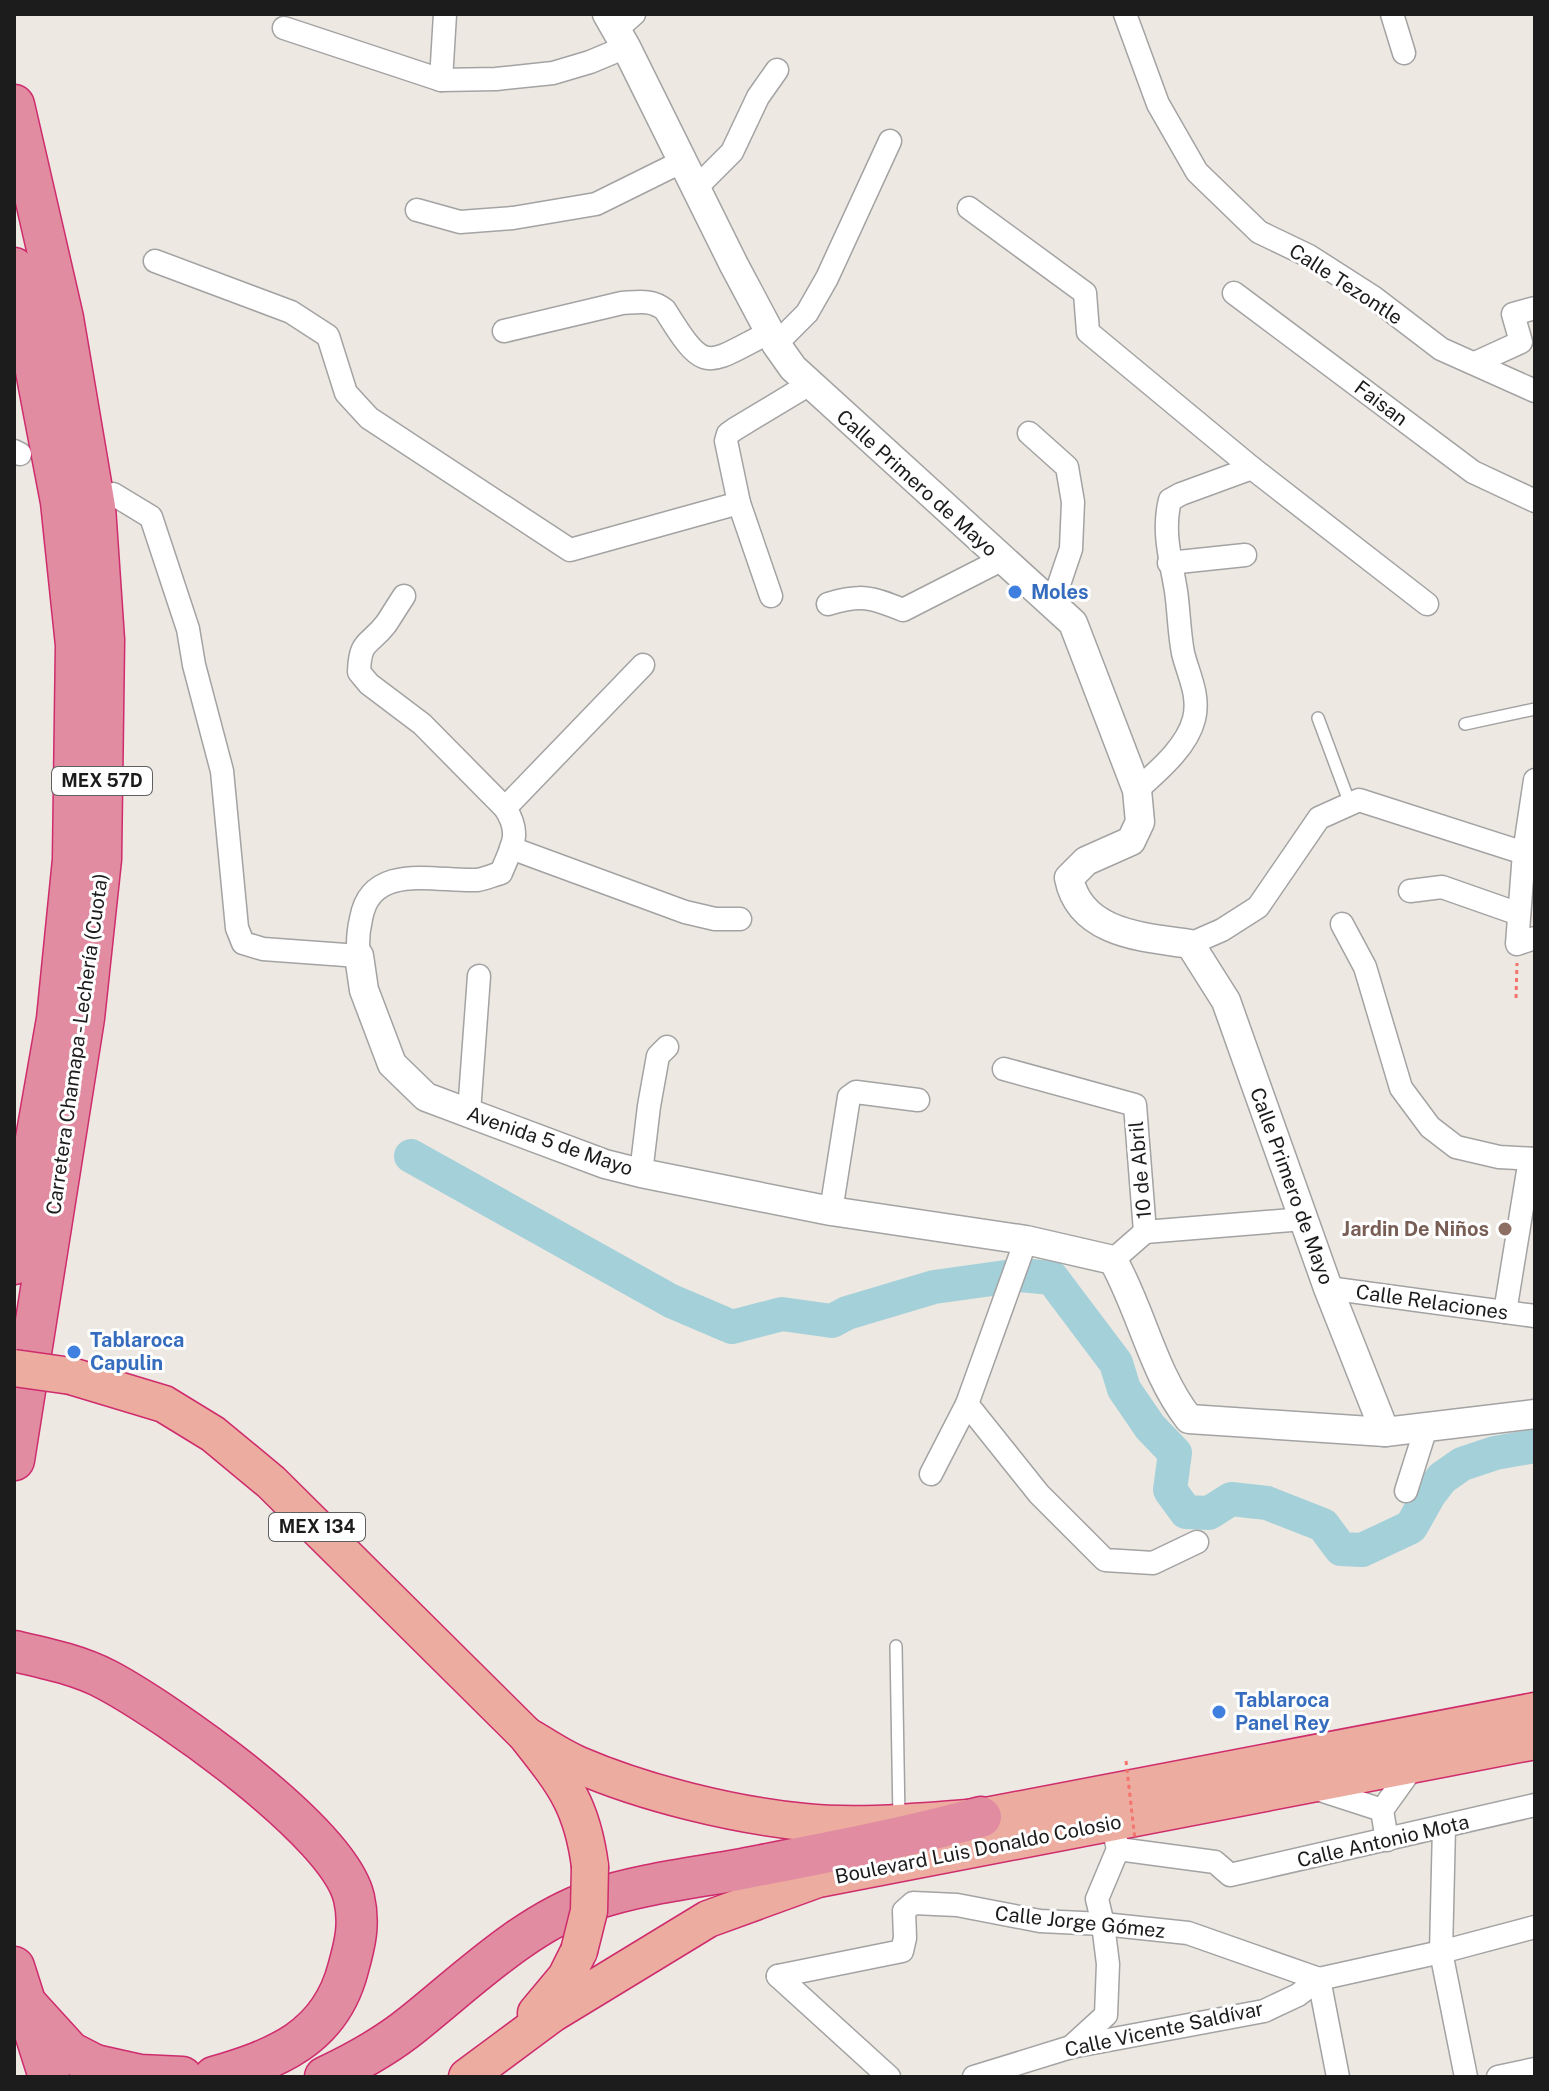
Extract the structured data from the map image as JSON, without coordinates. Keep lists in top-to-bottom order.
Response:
{
  "streets": {
    "highway": [
      "MEX 57D",
      "Carretera Chamapa - Lechería (Cuota)",
      "MEX 134",
      "Boulevard Luis Donaldo Colosio"
    ],
    "street": [
      "Calle Tezontle",
      "Faisan",
      "Calle Primero de Mayo",
      "Avenida 5 de Mayo",
      "10 de Abril",
      "Calle Relaciones",
      "Calle Antonio Mota",
      "Calle Jorge Gómez",
      "Calle Vicente Saldívar"
    ]
  },
  "crossings": [
    ["Calle Primero de Mayo", "Calle Relaciones"],
    ["Avenida 5 de Mayo", "10 de Abril"],
    ["MEX 134", "Boulevard Luis Donaldo Colosio"],
    ["Calle Antonio Mota", "Boulevard Luis Donaldo Colosio"],
    ["Calle Jorge Gómez", "Calle Vicente Saldívar"]
  ],
  "places": [
    "Moles",
    "Jardin De Niños",
    "Tablaroca Capulin",
    "Tablaroca Panel Rey"
  ]
}
